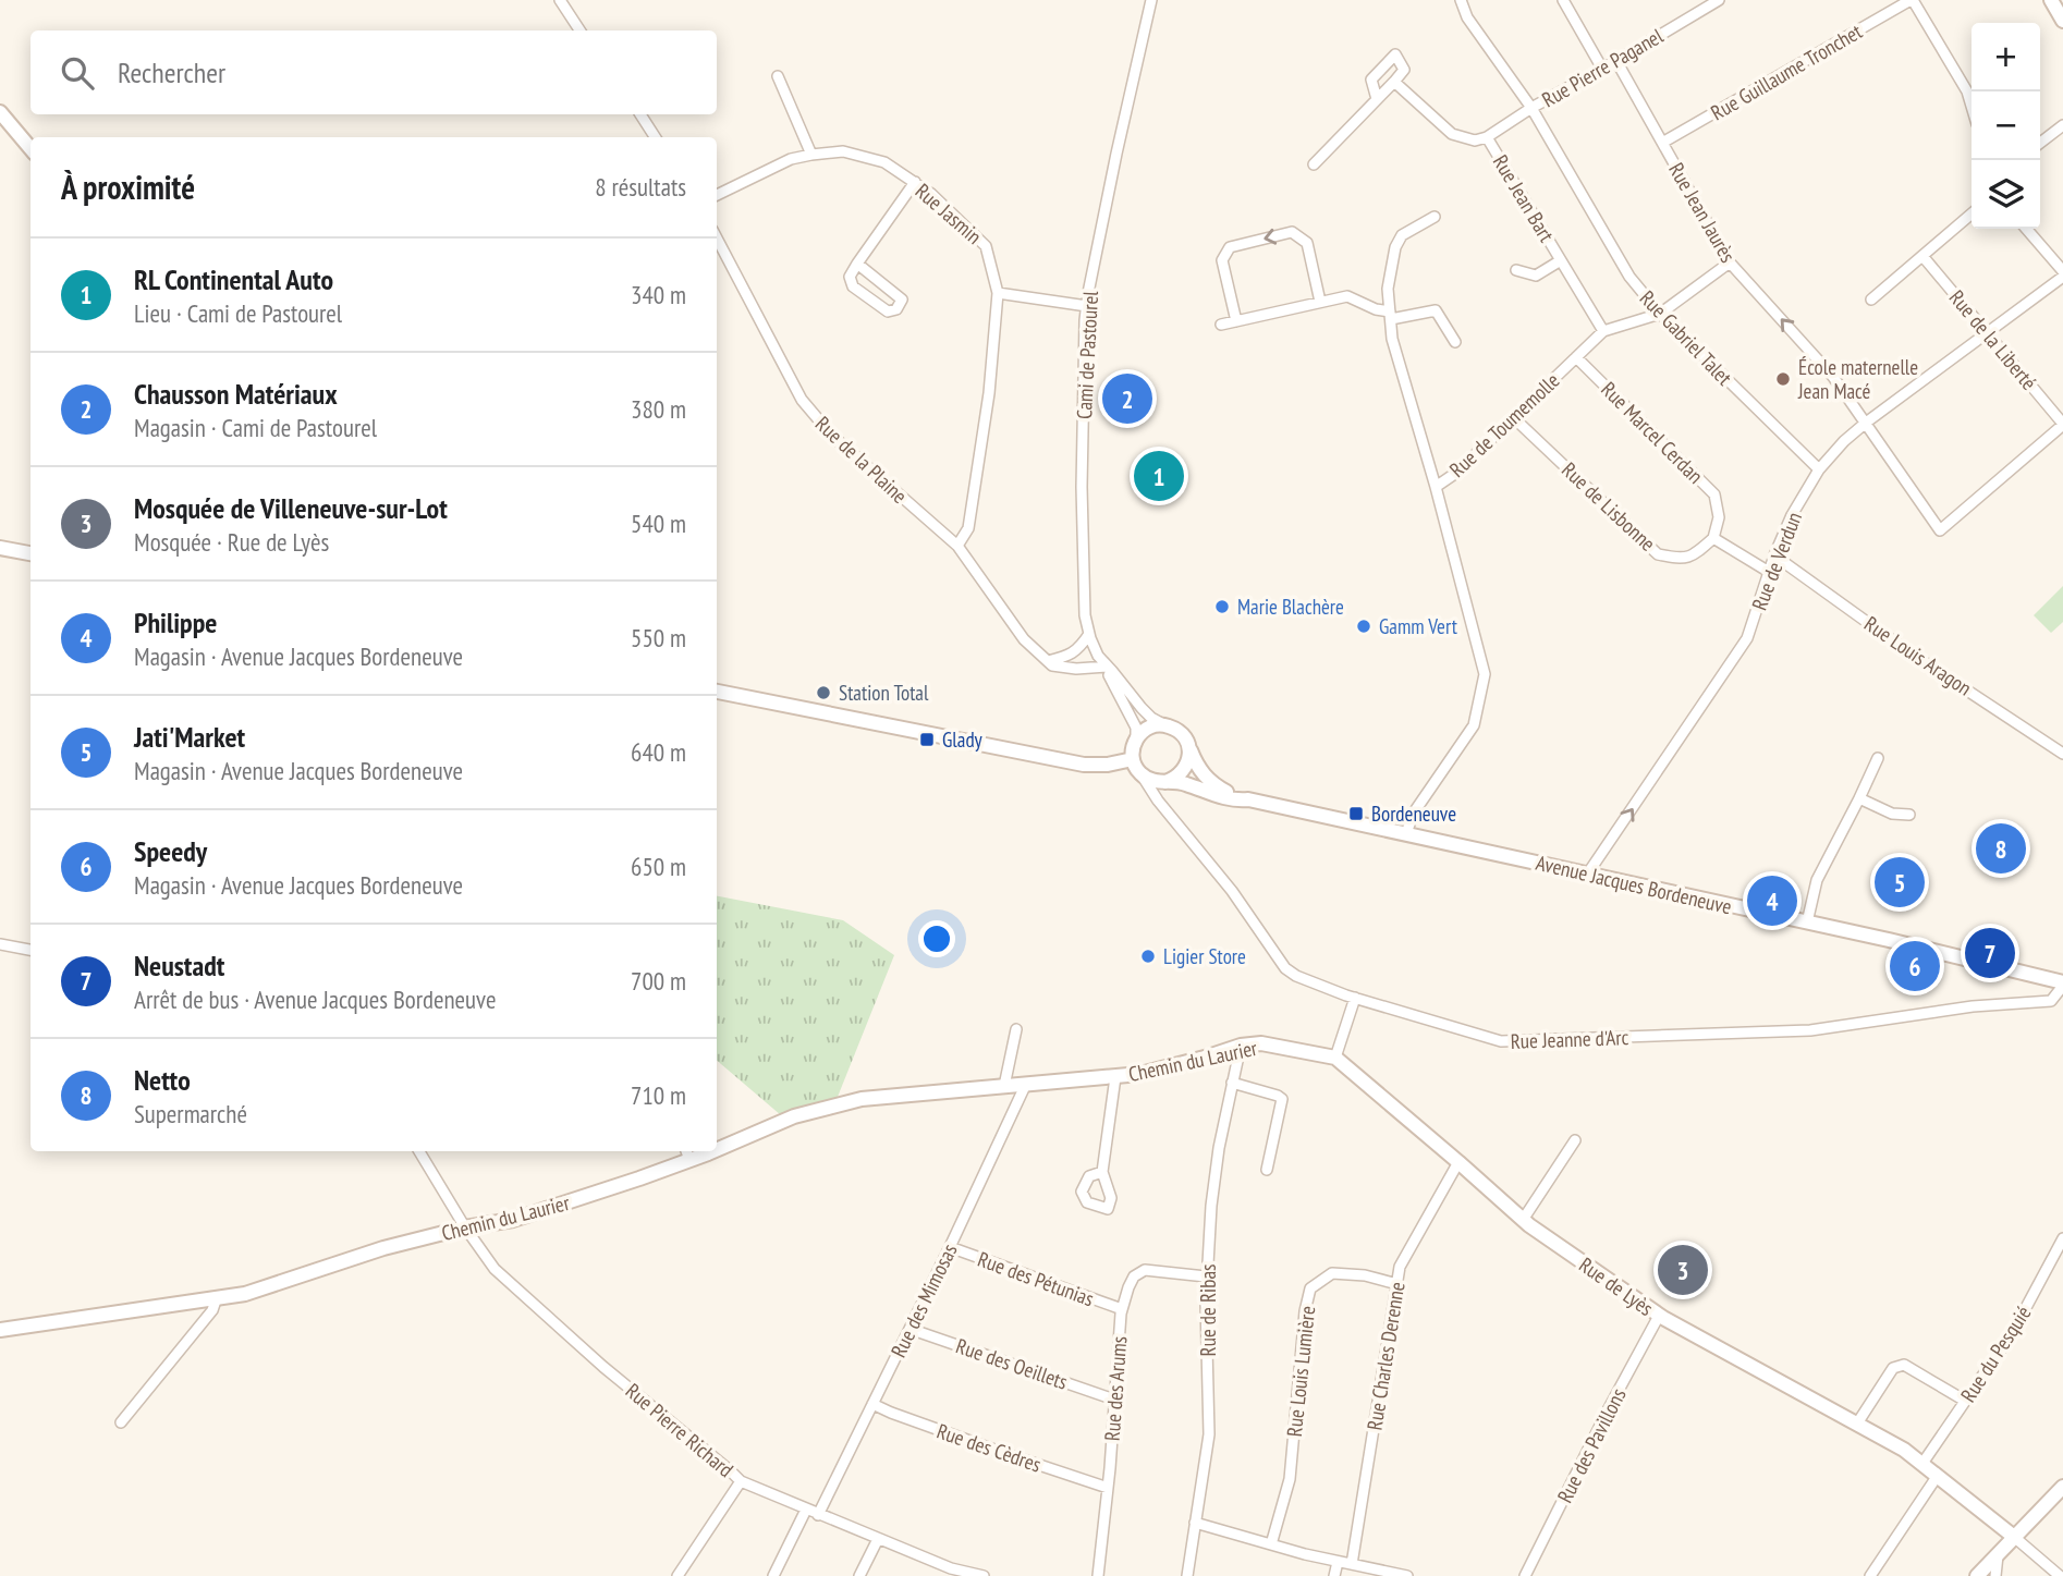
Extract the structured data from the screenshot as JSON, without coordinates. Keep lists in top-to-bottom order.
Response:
{
  "streets": {
    "street": [
      "Rue Pierre Paganel",
      "Rue Guillaume Tronchet",
      "Rue Jean Bart",
      "Rue Jean Jaurès",
      "Rue Jasmin",
      "Rue Gabriel Talet",
      "Rue de la Liberté",
      "Cami de Pastourel",
      "Rue de Toumemolle",
      "Rue Marcel Cerdan",
      "Rue de la Plaine",
      "Rue de Lisbonne",
      "Rue de Verdun",
      "Rue Louis Aragon",
      "Avenue Jacques Bordeneuve",
      "Rue Jeanne d'Arc",
      "Chemin du Laurier",
      "Rue des Pétunias",
      "Rue de Lyès",
      "Rue des Mimosas",
      "Rue de Ribas",
      "Rue du Pesquié",
      "Rue Charles Derenne",
      "Rue des Oeillets",
      "Rue Louis Lumière",
      "Rue des Arums",
      "Rue Pierre Richard",
      "Rue des Pavillons",
      "Rue des Cèdres"
    ]
  },
  "crossings": [
    ["Rue Pierre Paganel", "Rue Jean Bart"],
    ["Rue Pierre Paganel", "Rue Jean Jaurès"],
    ["Rue Pierre Paganel", "Rue Gabriel Talet"],
    ["Rue Guillaume Tronchet", "Rue Jean Jaurès"],
    ["Rue Jean Bart", "Rue de Toumemolle"],
    ["Rue Jean Jaurès", "Rue de la Liberté"],
    ["Rue Jean Jaurès", "Rue de Toumemolle"],
    ["Rue Jean Jaurès", "Rue de Verdun"],
    ["Rue Jasmin", "Rue de la Plaine"],
    ["Rue Gabriel Talet", "Rue de Toumemolle"],
    ["Rue Gabriel Talet", "Rue de Verdun"],
    ["Rue de la Liberté", "Rue de Verdun"],
    ["Cami de Pastourel", "Avenue Jacques Bordeneuve"],
    ["Cami de Pastourel", "Rue Jeanne d'Arc"],
    ["Rue de Toumemolle", "Rue Marcel Cerdan"],
    ["Rue de Toumemolle", "Rue de Lisbonne"],
    ["Rue de Toumemolle", "Avenue Jacques Bordeneuve"],
    ["Rue Marcel Cerdan", "Rue de Lisbonne"],
    ["Rue de Verdun", "Rue Louis Aragon"],
    ["Rue de Verdun", "Avenue Jacques Bordeneuve"],
    ["Avenue Jacques Bordeneuve", "Rue Jeanne d'Arc"],
    ["Chemin du Laurier", "Rue de Lyès"],
    ["Chemin du Laurier", "Rue des Mimosas"],
    ["Chemin du Laurier", "Rue de Ribas"],
    ["Chemin du Laurier", "Rue Pierre Richard"],
    ["Rue des Pétunias", "Rue des Mimosas"],
    ["Rue des Pétunias", "Rue des Arums"],
    ["Rue de Lyès", "Rue du Pesquié"],
    ["Rue de Lyès", "Rue Charles Derenne"],
    ["Rue de Lyès", "Rue des Pavillons"],
    ["Rue des Mimosas", "Rue des Oeillets"],
    ["Rue des Mimosas", "Rue Pierre Richard"],
    ["Rue des Mimosas", "Rue des Cèdres"],
    ["Rue de Ribas", "Rue des Arums"],
    ["Rue Charles Derenne", "Rue Louis Lumière"],
    ["Rue des Oeillets", "Rue des Arums"],
    ["Rue des Arums", "Rue des Cèdres"]
  ],
  "one_way": ["Rue de Verdun"],
  "places": {
    "other": [
      "École maternelle Jean Macé",
      "Marie Blachère",
      "Gamm Vert",
      "Station Total",
      "Ligier Store"
    ],
    "transit": ["Glady", "Bordeneuve"]
  },
  "page": {
    "map_buttons": ["+", "−"],
    "search": "Rechercher",
    "heading": ["À proximité", "8 résultats"],
    "list": [
      {
        "mark": "1",
        "name": "RL Continental Auto",
        "note": "Lieu · Cami de Pastourel",
        "value": "340 m"
      },
      {
        "mark": "2",
        "name": "Chausson Matériaux",
        "note": "Magasin · Cami de Pastourel",
        "value": "380 m"
      },
      {
        "mark": "3",
        "name": "Mosquée de Villeneuve-sur-Lot",
        "note": "Mosquée · Rue de Lyès",
        "value": "540 m"
      },
      {
        "mark": "4",
        "name": "Philippe",
        "note": "Magasin · Avenue Jacques Bordeneuve",
        "value": "550 m"
      },
      {
        "mark": "5",
        "name": "Jati'Market",
        "note": "Magasin · Avenue Jacques Bordeneuve",
        "value": "640 m"
      },
      {
        "mark": "6",
        "name": "Speedy",
        "note": "Magasin · Avenue Jacques Bordeneuve",
        "value": "650 m"
      },
      {
        "mark": "7",
        "name": "Neustadt",
        "note": "Arrêt de bus · Avenue Jacques Bordeneuve",
        "value": "700 m"
      },
      {
        "mark": "8",
        "name": "Netto",
        "note": "Supermarché",
        "value": "710 m"
      }
    ],
    "pins": [
      "2",
      "1",
      "8",
      "5",
      "4",
      "7",
      "6",
      "3"
    ]
  }
}
